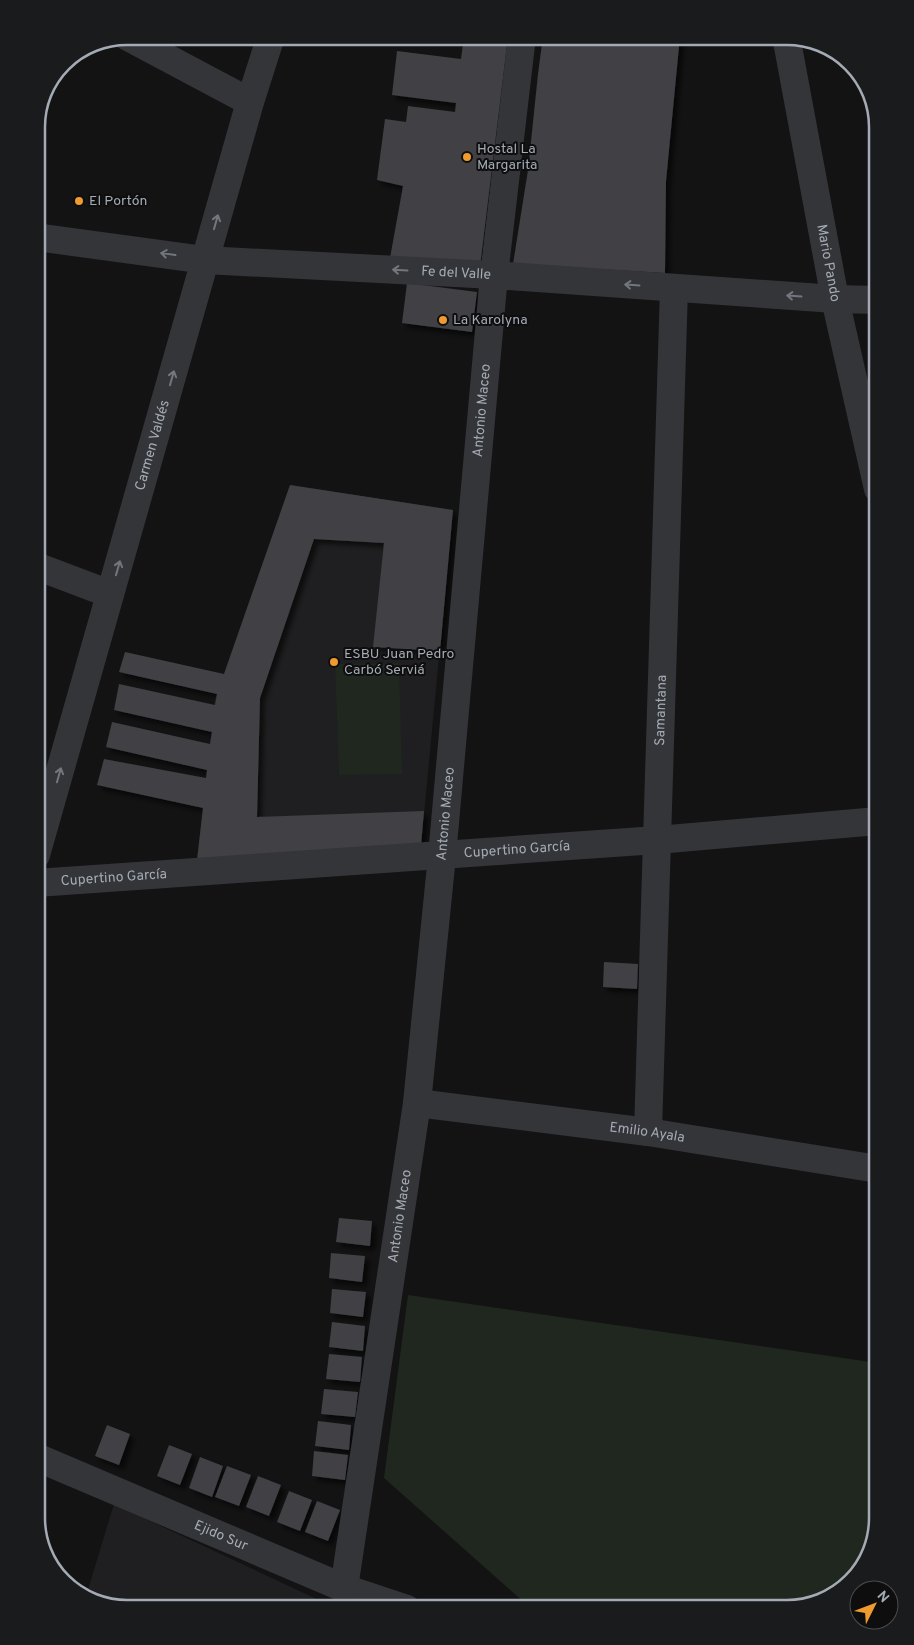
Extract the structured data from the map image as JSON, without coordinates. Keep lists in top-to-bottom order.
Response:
{
  "streets": {
    "street": [
      "Mario Pando",
      "Fe del Valle",
      "Antonio Maceo",
      "Carmen Valdés",
      "Samantana",
      "Cupertino García",
      "Emilio Ayala",
      "Ejido Sur"
    ]
  },
  "crossings": [
    ["Mario Pando", "Fe del Valle"],
    ["Fe del Valle", "Antonio Maceo"],
    ["Fe del Valle", "Carmen Valdés"],
    ["Fe del Valle", "Samantana"],
    ["Antonio Maceo", "Cupertino García"],
    ["Antonio Maceo", "Emilio Ayala"],
    ["Antonio Maceo", "Ejido Sur"],
    ["Samantana", "Cupertino García"],
    ["Samantana", "Emilio Ayala"]
  ],
  "one_way": ["Fe del Valle", "Carmen Valdés"],
  "places": [
    "Hostal La Margarita",
    "El Portón",
    "La Karolyna",
    "ESBU Juan Pedro Carbó Serviá"
  ],
  "north": "top right"
}
